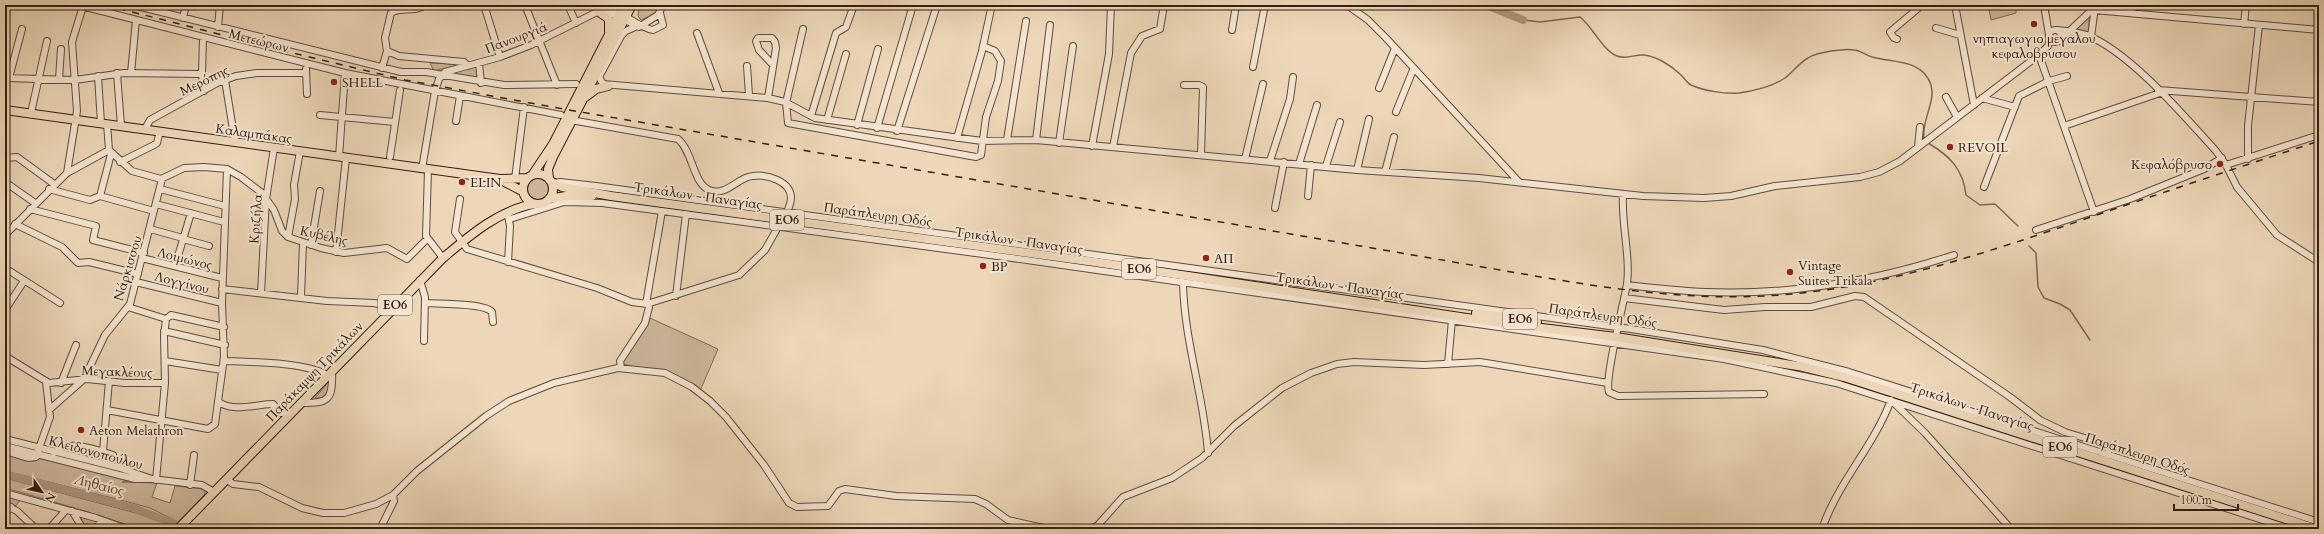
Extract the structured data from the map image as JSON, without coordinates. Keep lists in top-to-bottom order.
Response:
{
  "streets": {
    "main road": [
      "Καλαμπάκας",
      "Τρικάλων - Παναγίας",
      "ΕΟ6",
      "Παράκαμψη Τρικάλων"
    ],
    "street": [
      "Πανουργιά",
      "Μετεώρων",
      "Μερόπης",
      "Παράπλευρη Οδός",
      "Κριζήλα",
      "Κυβέλης",
      "Λοιμώνος",
      "Νάρκισσου",
      "Λογγίνου",
      "Μεγακλέους",
      "Κλειδονοπούλου"
    ]
  },
  "crossings": [
    ["Μερόπης", "Καλαμπάκας"],
    ["Καλαμπάκας", "Τρικάλων - Παναγίας"],
    ["Καλαμπάκας", "Παράπλευρη Οδός"],
    ["Καλαμπάκας", "Κριζήλα"],
    ["Καλαμπάκας", "ΕΟ6"],
    ["Καλαμπάκας", "Παράκαμψη Τρικάλων"],
    ["Τρικάλων - Παναγίας", "Παράπλευρη Οδός"],
    ["Τρικάλων - Παναγίας", "ΕΟ6"],
    ["Τρικάλων - Παναγίας", "Παράκαμψη Τρικάλων"],
    ["Παράπλευρη Οδός", "ΕΟ6"],
    ["Παράπλευρη Οδός", "Παράκαμψη Τρικάλων"],
    ["Κριζήλα", "Κυβέλης"],
    ["ΕΟ6", "Παράκαμψη Τρικάλων"],
    ["Κυβέλης", "Νάρκισσου"],
    ["Λοιμώνος", "Νάρκισσου"],
    ["Νάρκισσου", "Λογγίνου"],
    ["Νάρκισσου", "Μεγακλέους"],
    ["Παράκαμψη Τρικάλων", "Κλειδονοπούλου"]
  ],
  "water": ["Ληθαίος"],
  "places": [
    "νηπιαγωγιο μεγαλου κεφαλοβρυσου",
    "SHELL",
    "REVOIL",
    "Κεφαλόβρυσο",
    "ELIN",
    "ΑΠ",
    "BP",
    "Vintage Suites Trikala",
    "Aeton Melathron"
  ],
  "scale_bar": "100 m",
  "north": "bottom right"
}
